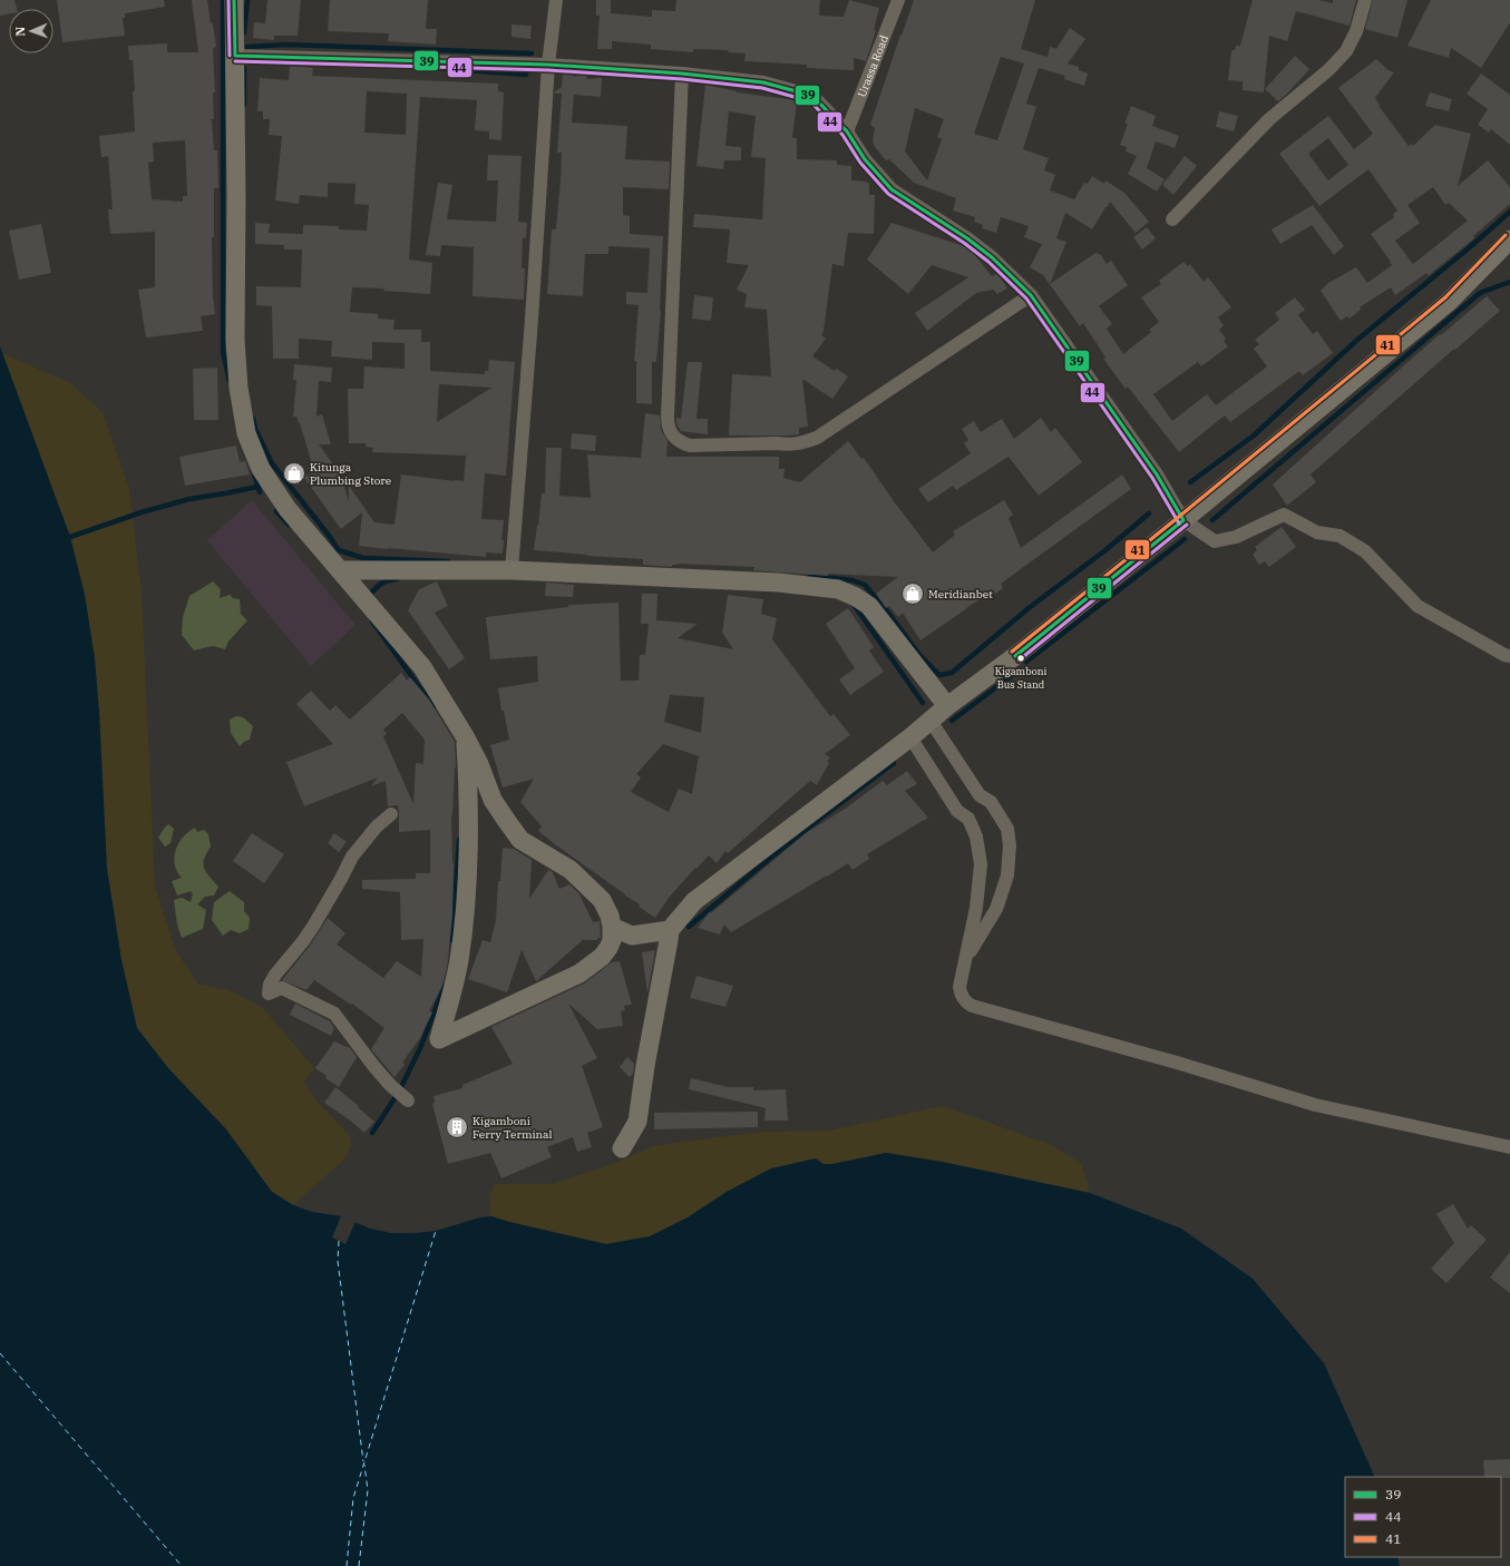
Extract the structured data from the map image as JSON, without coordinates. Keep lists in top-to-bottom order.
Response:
{
  "streets": {
    "street": ["Urassa Road"]
  },
  "places": {
    "shop": ["Kitunga Plumbing Store", "Meridianbet"],
    "other": ["Kigamboni Bus Stand"],
    "building": ["Kigamboni Ferry Terminal"]
  },
  "lines": ["transit line 39", "transit line 44", "transit line 41"],
  "legend": ["39", "44", "41"],
  "north": "left"
}
